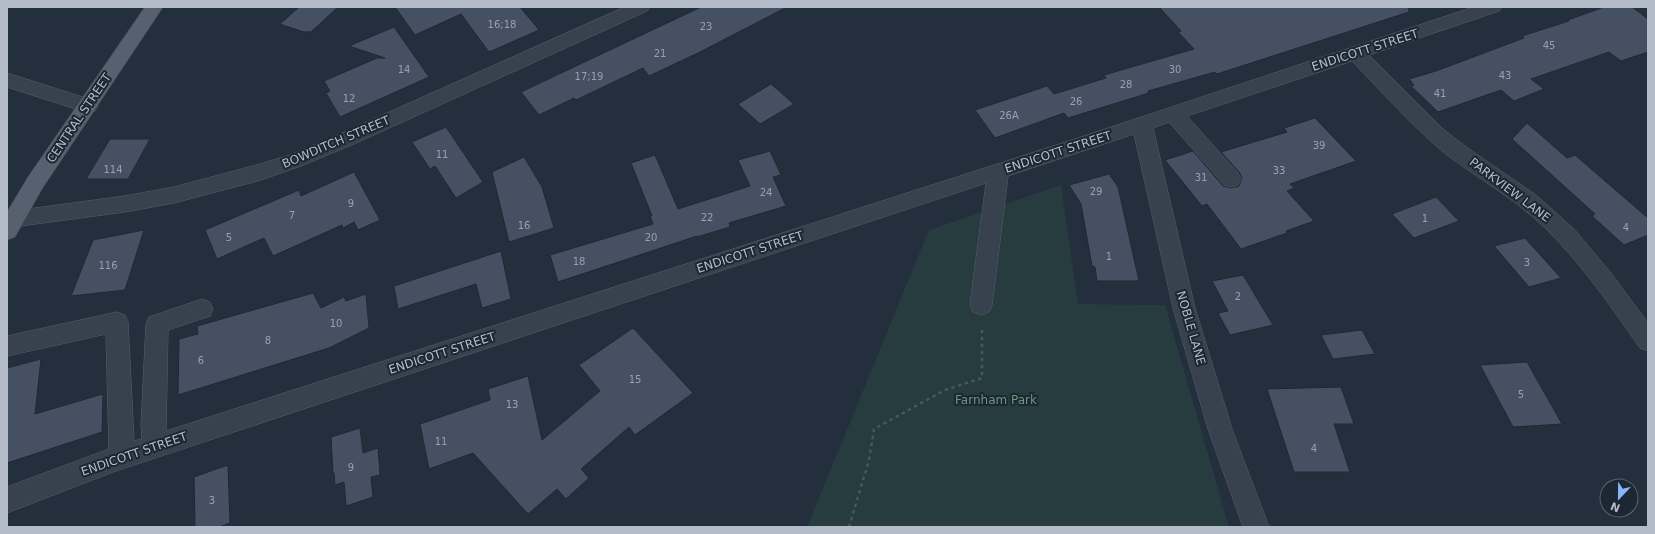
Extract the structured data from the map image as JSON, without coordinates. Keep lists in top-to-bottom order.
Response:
{
  "streets": {
    "main road": ["CENTRAL STREET"],
    "street": [
      "ENDICOTT STREET",
      "BOWDITCH STREET",
      "PARKVIEW LANE",
      "NOBLE LANE"
    ]
  },
  "crossings": [
    ["ENDICOTT STREET", "PARKVIEW LANE"],
    ["ENDICOTT STREET", "NOBLE LANE"],
    ["CENTRAL STREET", "BOWDITCH STREET"]
  ],
  "parks": ["Farnham Park"],
  "house_numbers": [
    "16;18",
    "23",
    "45",
    "21",
    "14",
    "30",
    "43",
    "17;19",
    "28",
    "41",
    "12",
    "26",
    "26A",
    "39",
    "11",
    "114",
    "33",
    "31",
    "29",
    "24",
    "9",
    "7",
    "22",
    "1",
    "16",
    "4",
    "5",
    "20",
    "1",
    "18",
    "3",
    "116",
    "2",
    "10",
    "8",
    "6",
    "15",
    "5",
    "13",
    "11",
    "4",
    "9",
    "3"
  ],
  "north": "bottom"
}
